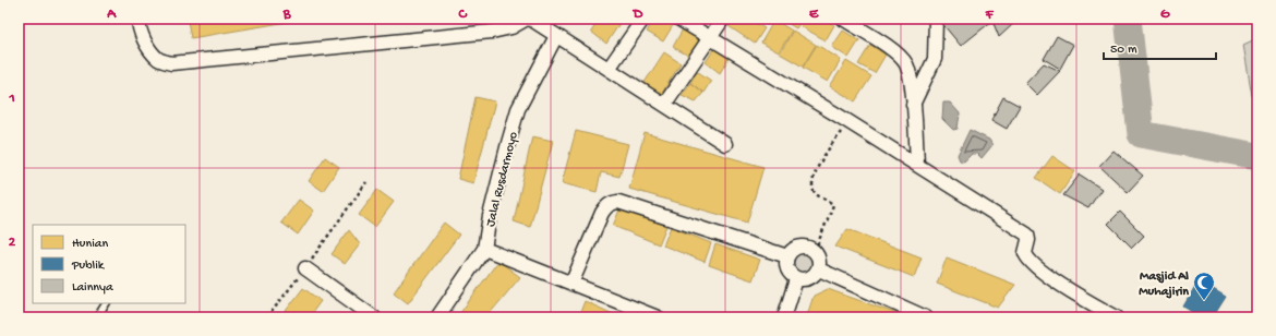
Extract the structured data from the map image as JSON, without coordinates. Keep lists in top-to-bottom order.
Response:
{
  "streets": {
    "street": ["Jalal Rusdarmoyo"]
  },
  "places": {
    "mosque": ["Masjid Al Muhajirin"]
  },
  "legend": ["Hunian", "Publik", "Lainnya"],
  "scale_bar": "50 m",
  "grid": {
    "columns": [
      "A",
      "B",
      "C",
      "D",
      "E",
      "F",
      "G"
    ],
    "rows": ["1", "2"]
  }
}
